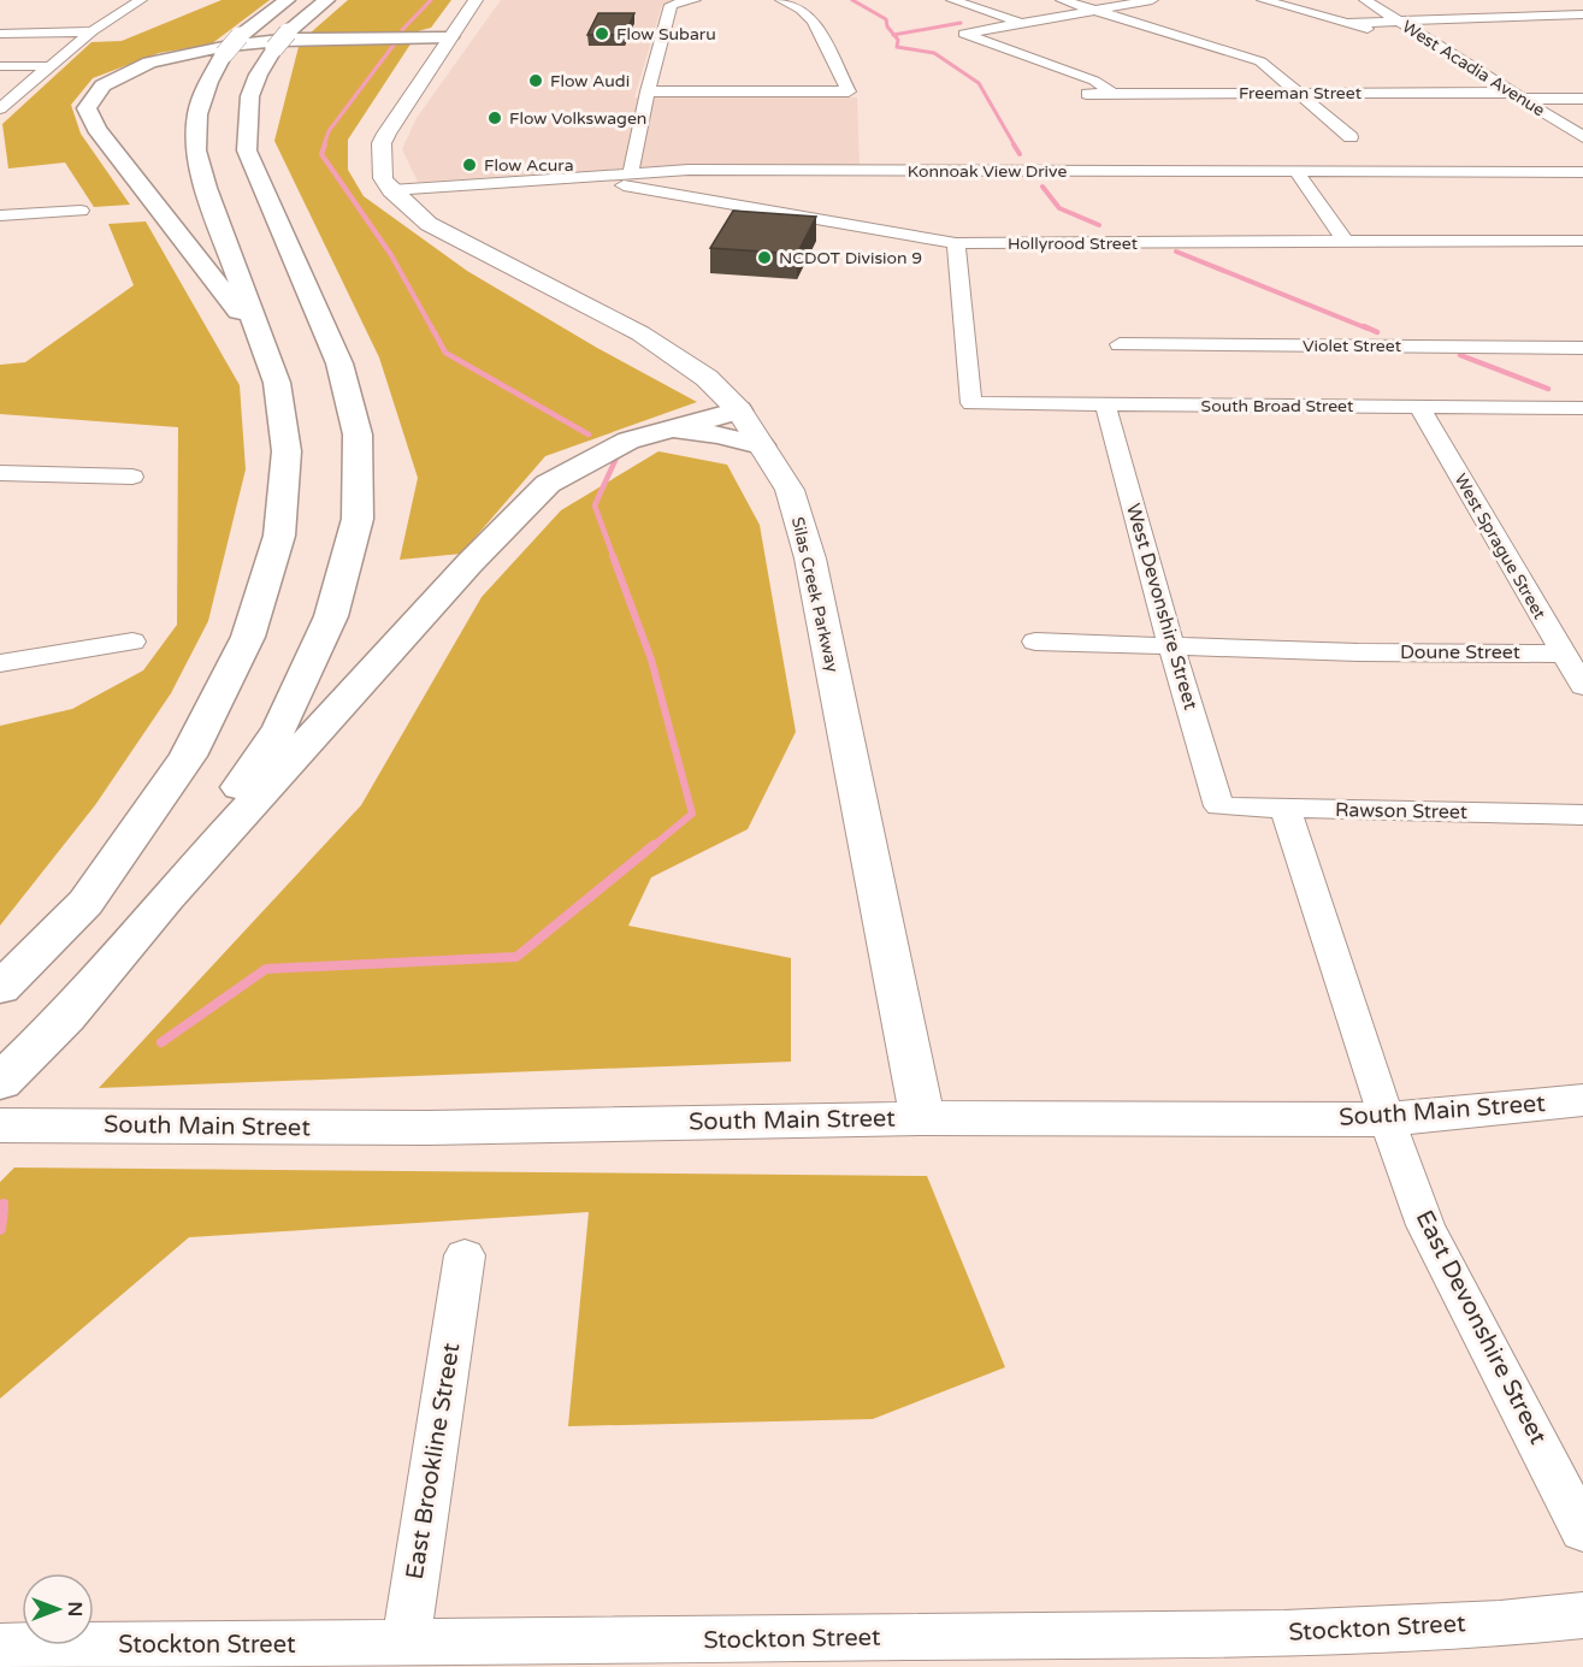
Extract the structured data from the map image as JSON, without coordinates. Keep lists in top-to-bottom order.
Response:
{
  "streets": {
    "main road": ["Silas Creek Parkway", "South Main Street"],
    "street": [
      "West Acadia Avenue",
      "Freeman Street",
      "Konnoak View Drive",
      "Hollyrood Street",
      "Violet Street",
      "South Broad Street",
      "West Sprague Street",
      "West Devonshire Street",
      "Doune Street",
      "Rawson Street",
      "East Devonshire Street",
      "East Brookline Street",
      "Stockton Street"
    ]
  },
  "crossings": [
    ["West Acadia Avenue", "Freeman Street"],
    ["Konnoak View Drive", "Hollyrood Street"],
    ["Konnoak View Drive", "Silas Creek Parkway"],
    ["Hollyrood Street", "South Broad Street"],
    ["South Broad Street", "West Sprague Street"],
    ["South Broad Street", "West Devonshire Street"],
    ["West Sprague Street", "Doune Street"],
    ["Silas Creek Parkway", "South Main Street"],
    ["West Devonshire Street", "Doune Street"],
    ["West Devonshire Street", "Rawson Street"],
    ["South Main Street", "East Devonshire Street"],
    ["East Brookline Street", "Stockton Street"]
  ],
  "places": [
    "Flow Subaru",
    "Flow Audi",
    "Flow Volkswagen",
    "Flow Acura",
    "NCDOT Division 9"
  ],
  "north": "right"
}
